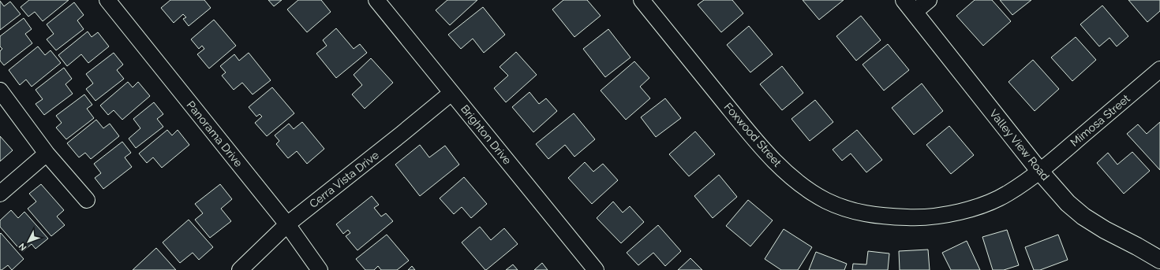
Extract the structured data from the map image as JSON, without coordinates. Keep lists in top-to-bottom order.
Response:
{
  "streets": {
    "street": [
      "Mimosa Street",
      "Panorama Drive",
      "Brighton Drive",
      "Foxwood Street",
      "Valley View Road",
      "Cerra Vista Drive"
    ]
  },
  "crossings": [
    ["Mimosa Street", "Foxwood Street"],
    ["Mimosa Street", "Valley View Road"],
    ["Panorama Drive", "Cerra Vista Drive"],
    ["Brighton Drive", "Cerra Vista Drive"],
    ["Foxwood Street", "Valley View Road"]
  ],
  "north": "bottom left"
}
